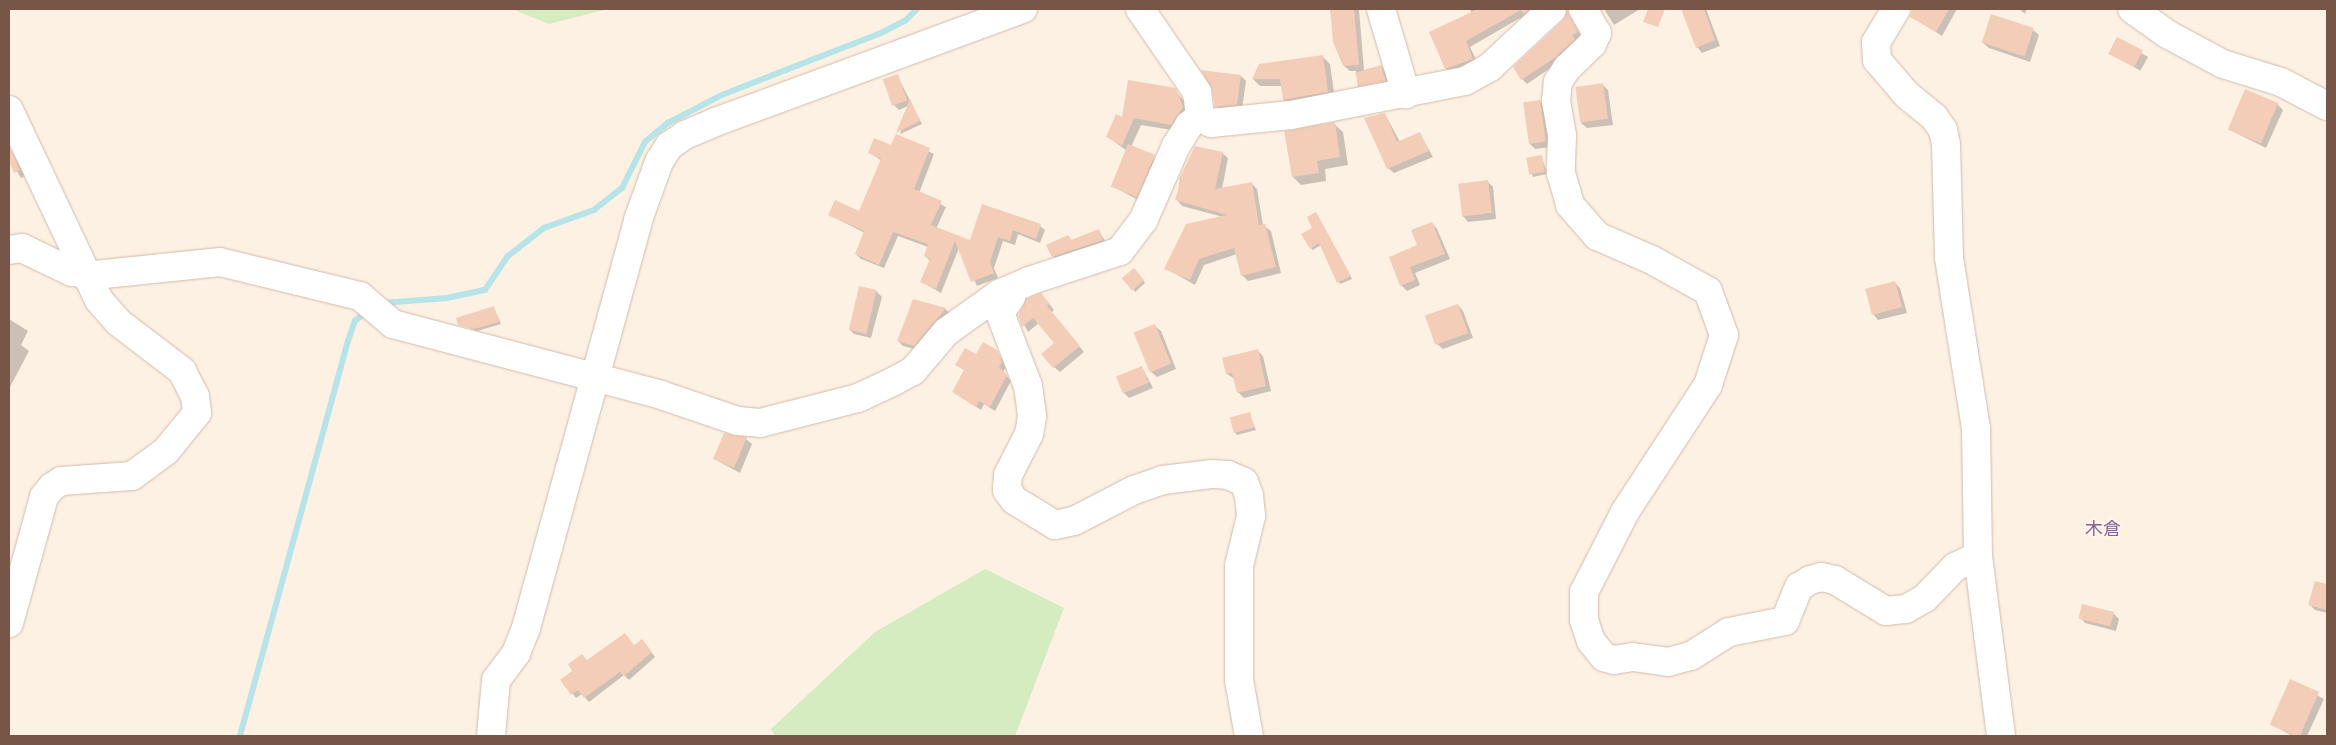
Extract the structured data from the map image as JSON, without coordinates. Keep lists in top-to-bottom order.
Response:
{
  "districts": ["木倉"]
}
